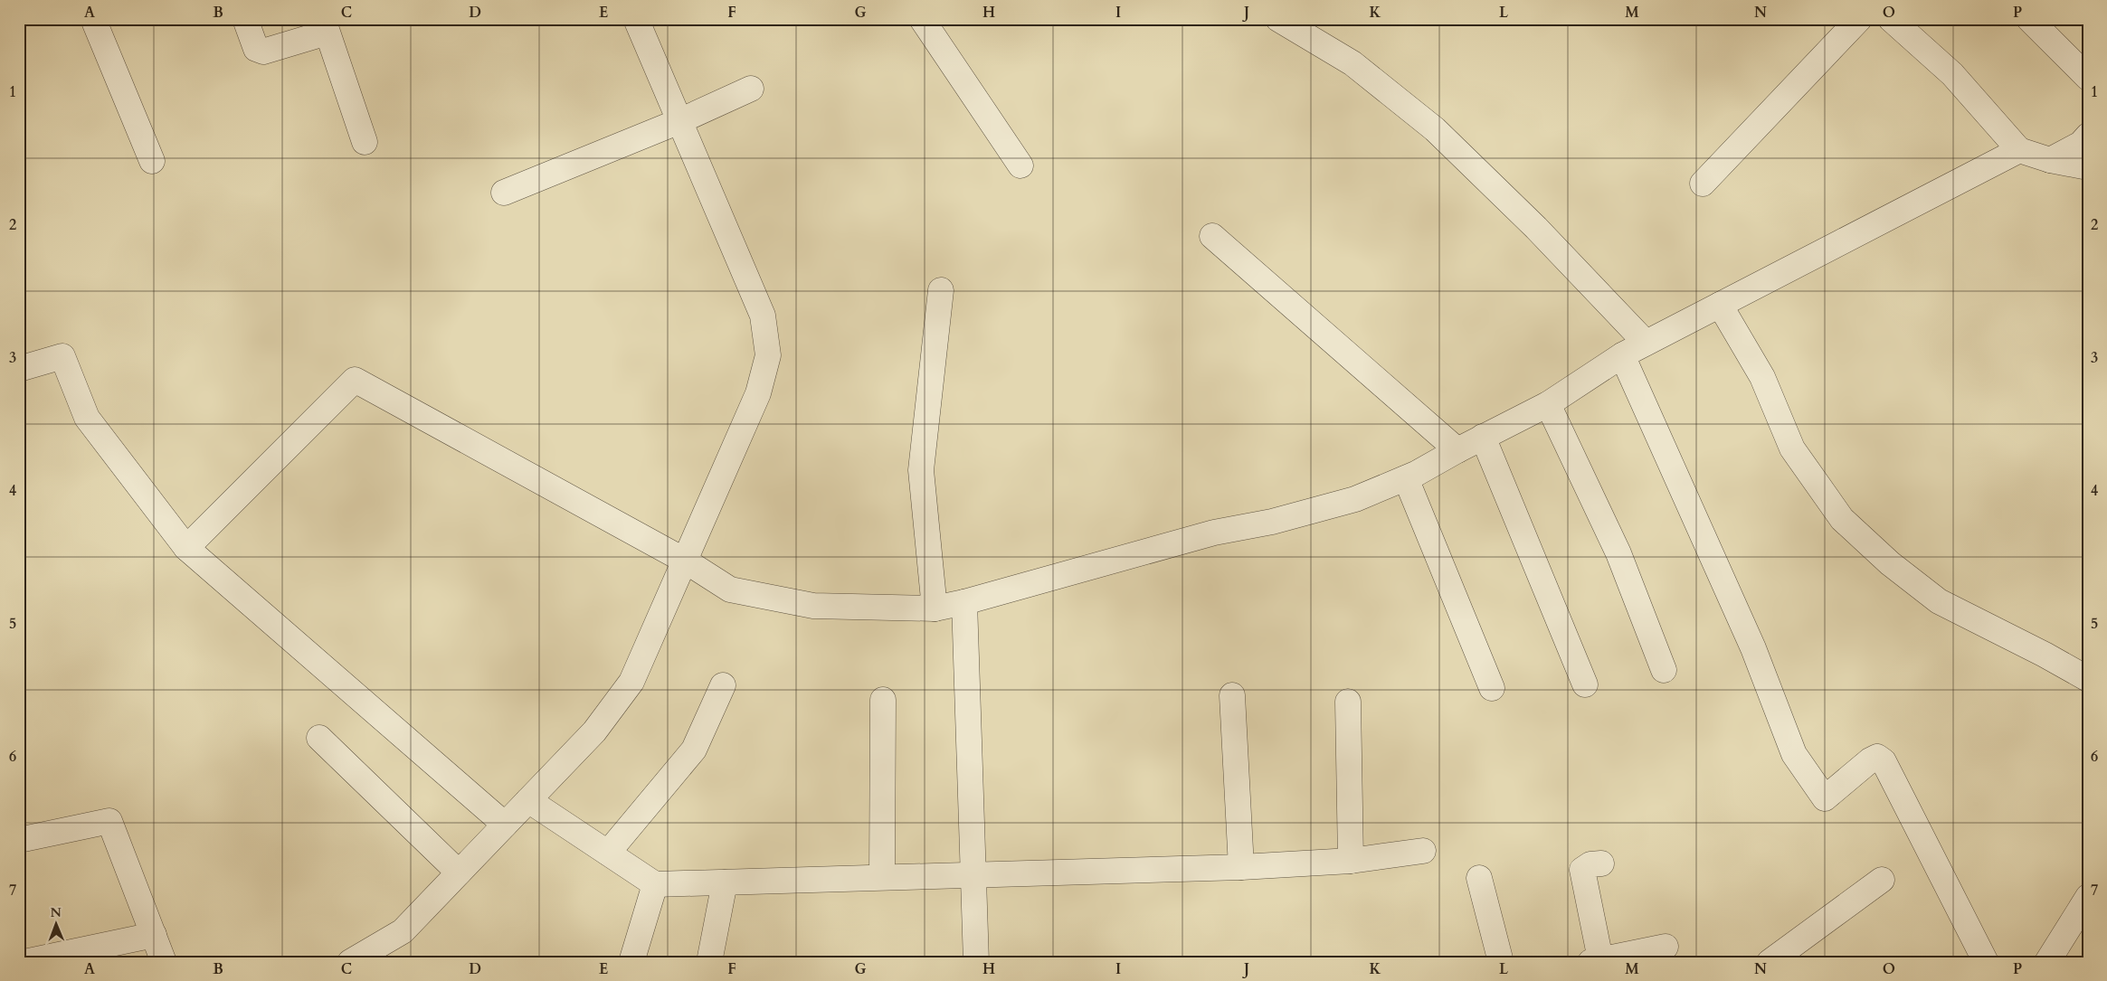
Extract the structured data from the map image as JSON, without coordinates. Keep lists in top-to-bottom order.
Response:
{
  "north": "top",
  "grid": {
    "columns": [
      "A",
      "B",
      "C",
      "D",
      "E",
      "F",
      "G",
      "H",
      "I",
      "J",
      "K",
      "L",
      "M",
      "N",
      "O",
      "P"
    ],
    "rows": [
      "1",
      "2",
      "3",
      "4",
      "5",
      "6",
      "7"
    ]
  }
}
